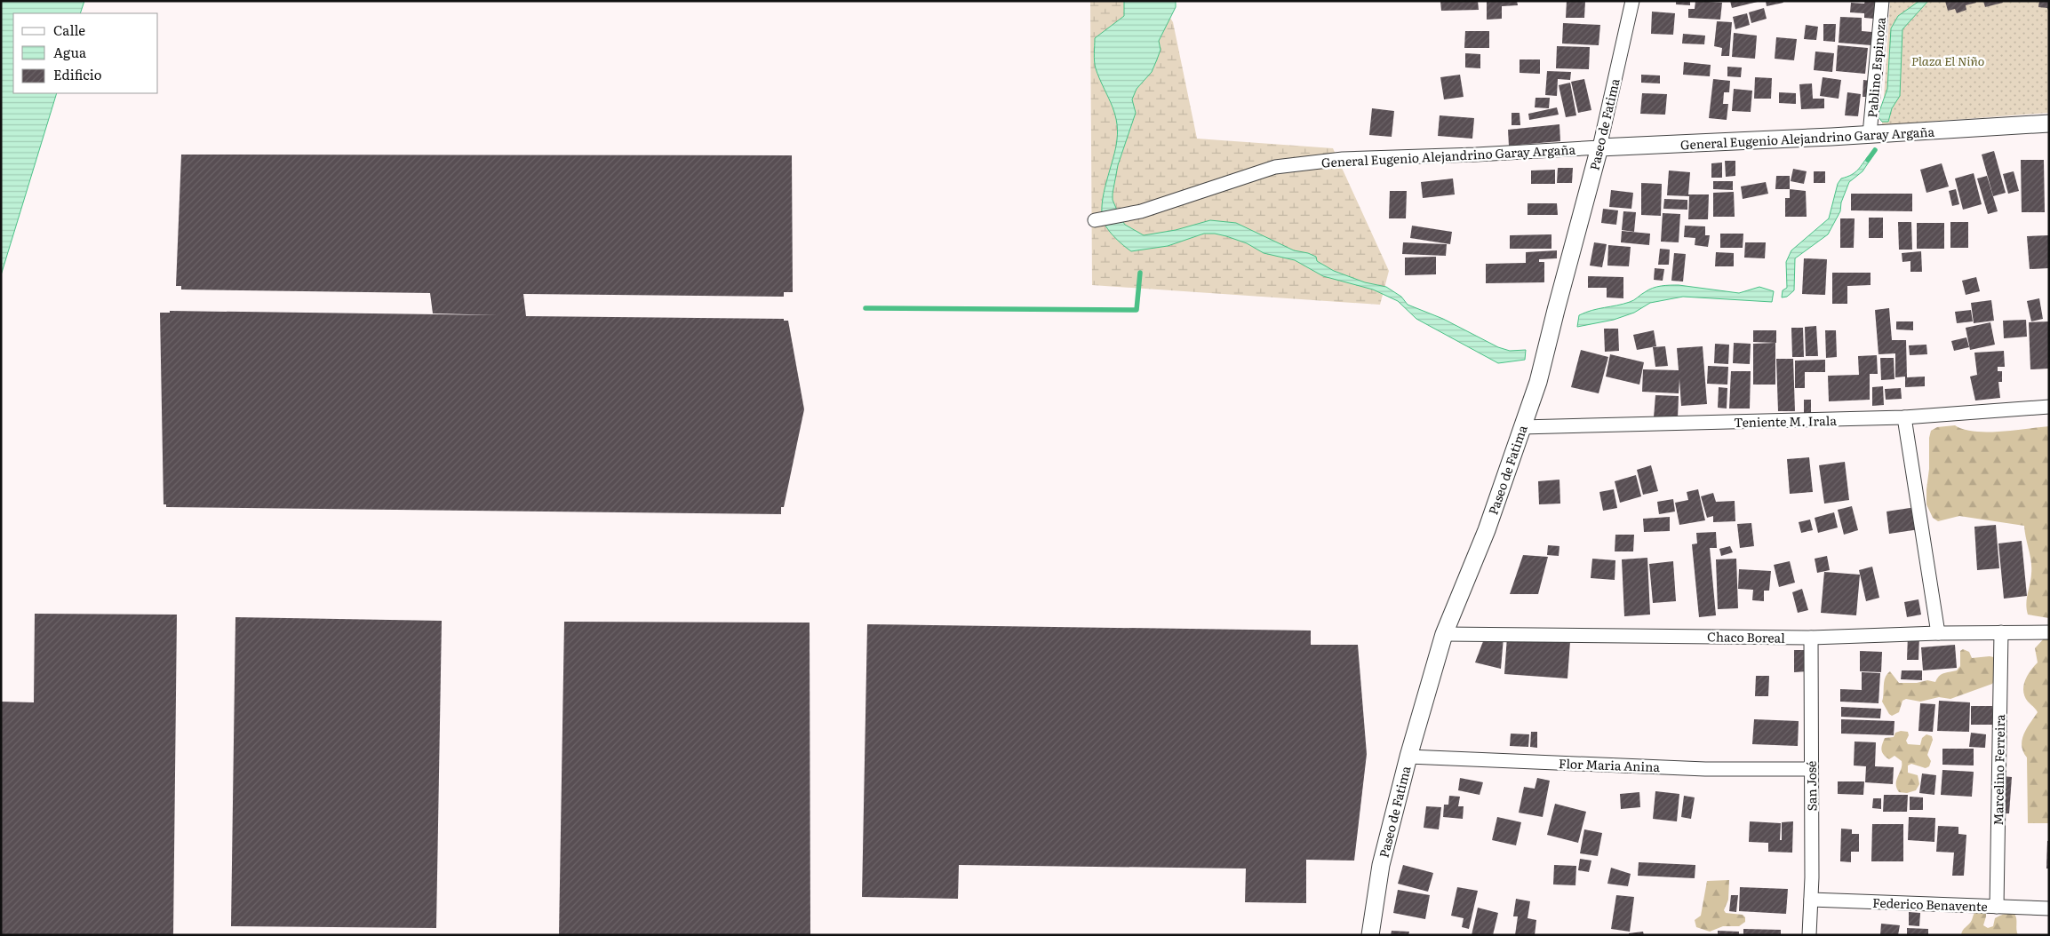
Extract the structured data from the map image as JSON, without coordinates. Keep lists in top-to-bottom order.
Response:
{
  "streets": {
    "street": [
      "Pablino Espinoza",
      "Paseo de Fatima",
      "General Eugenio Alejandrino Garay Argaña",
      "Teniente M. Irala",
      "Chaco Boreal",
      "Flor Maria Anina",
      "Marcelino Ferreira",
      "San José",
      "Federico Benavente"
    ]
  },
  "crossings": [
    ["Pablino Espinoza", "General Eugenio Alejandrino Garay Argaña"],
    ["Paseo de Fatima", "General Eugenio Alejandrino Garay Argaña"],
    ["Paseo de Fatima", "Teniente M. Irala"],
    ["Paseo de Fatima", "Chaco Boreal"],
    ["Paseo de Fatima", "Flor Maria Anina"],
    ["Chaco Boreal", "Marcelino Ferreira"],
    ["Chaco Boreal", "San José"],
    ["Flor Maria Anina", "San José"],
    ["Marcelino Ferreira", "Federico Benavente"],
    ["San José", "Federico Benavente"]
  ],
  "parks": ["Plaza El Niño"],
  "legend": ["Calle", "Agua", "Edificio"]
}
